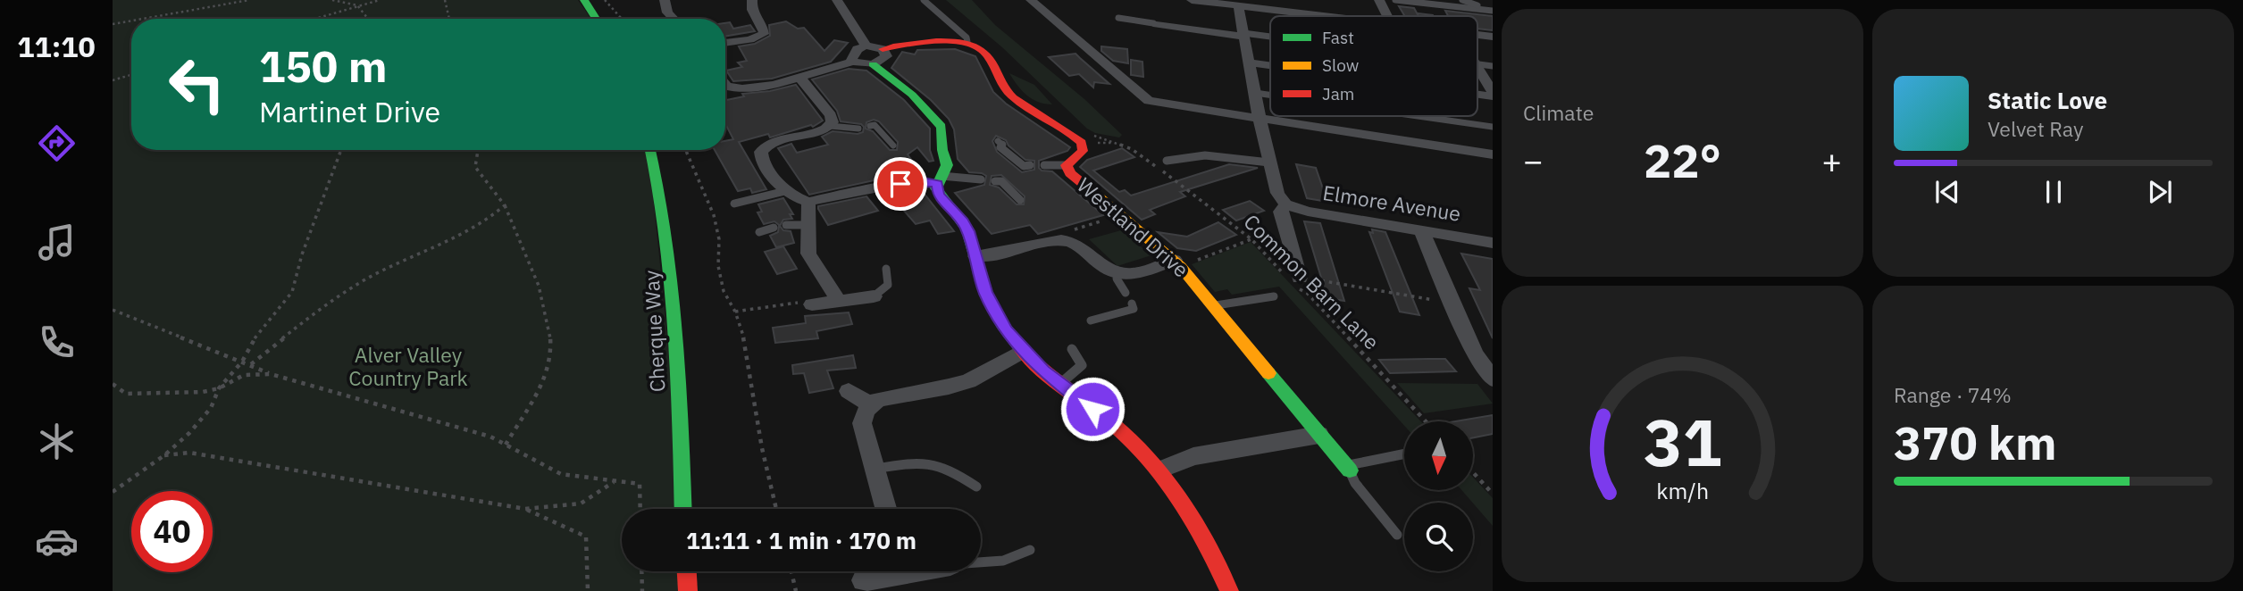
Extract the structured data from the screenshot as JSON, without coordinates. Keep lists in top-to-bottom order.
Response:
{
  "streets": {
    "street": ["Elmore Avenue", "Westland Drive", "Cherque Way"],
    "path": ["Common Barn Lane"]
  },
  "parks": ["Alver Valley Country Park"],
  "legend": ["Fast", "Slow", "Jam"],
  "north": "bottom",
  "page": {
    "tabs": "11:10",
    "tile": [
      "Climate",
      ["Range · 74%", "370 km"]
    ],
    "turn": ["150 m", "Martinet Drive"],
    "song": ["Static Love", "Velvet Ray"],
    "heat": ["−", "22°", "+"],
    "limit": "40",
    "trip": "11:11 · 1 min · 170 m",
    "gauge": ["31", "km/h"]
  }
}
